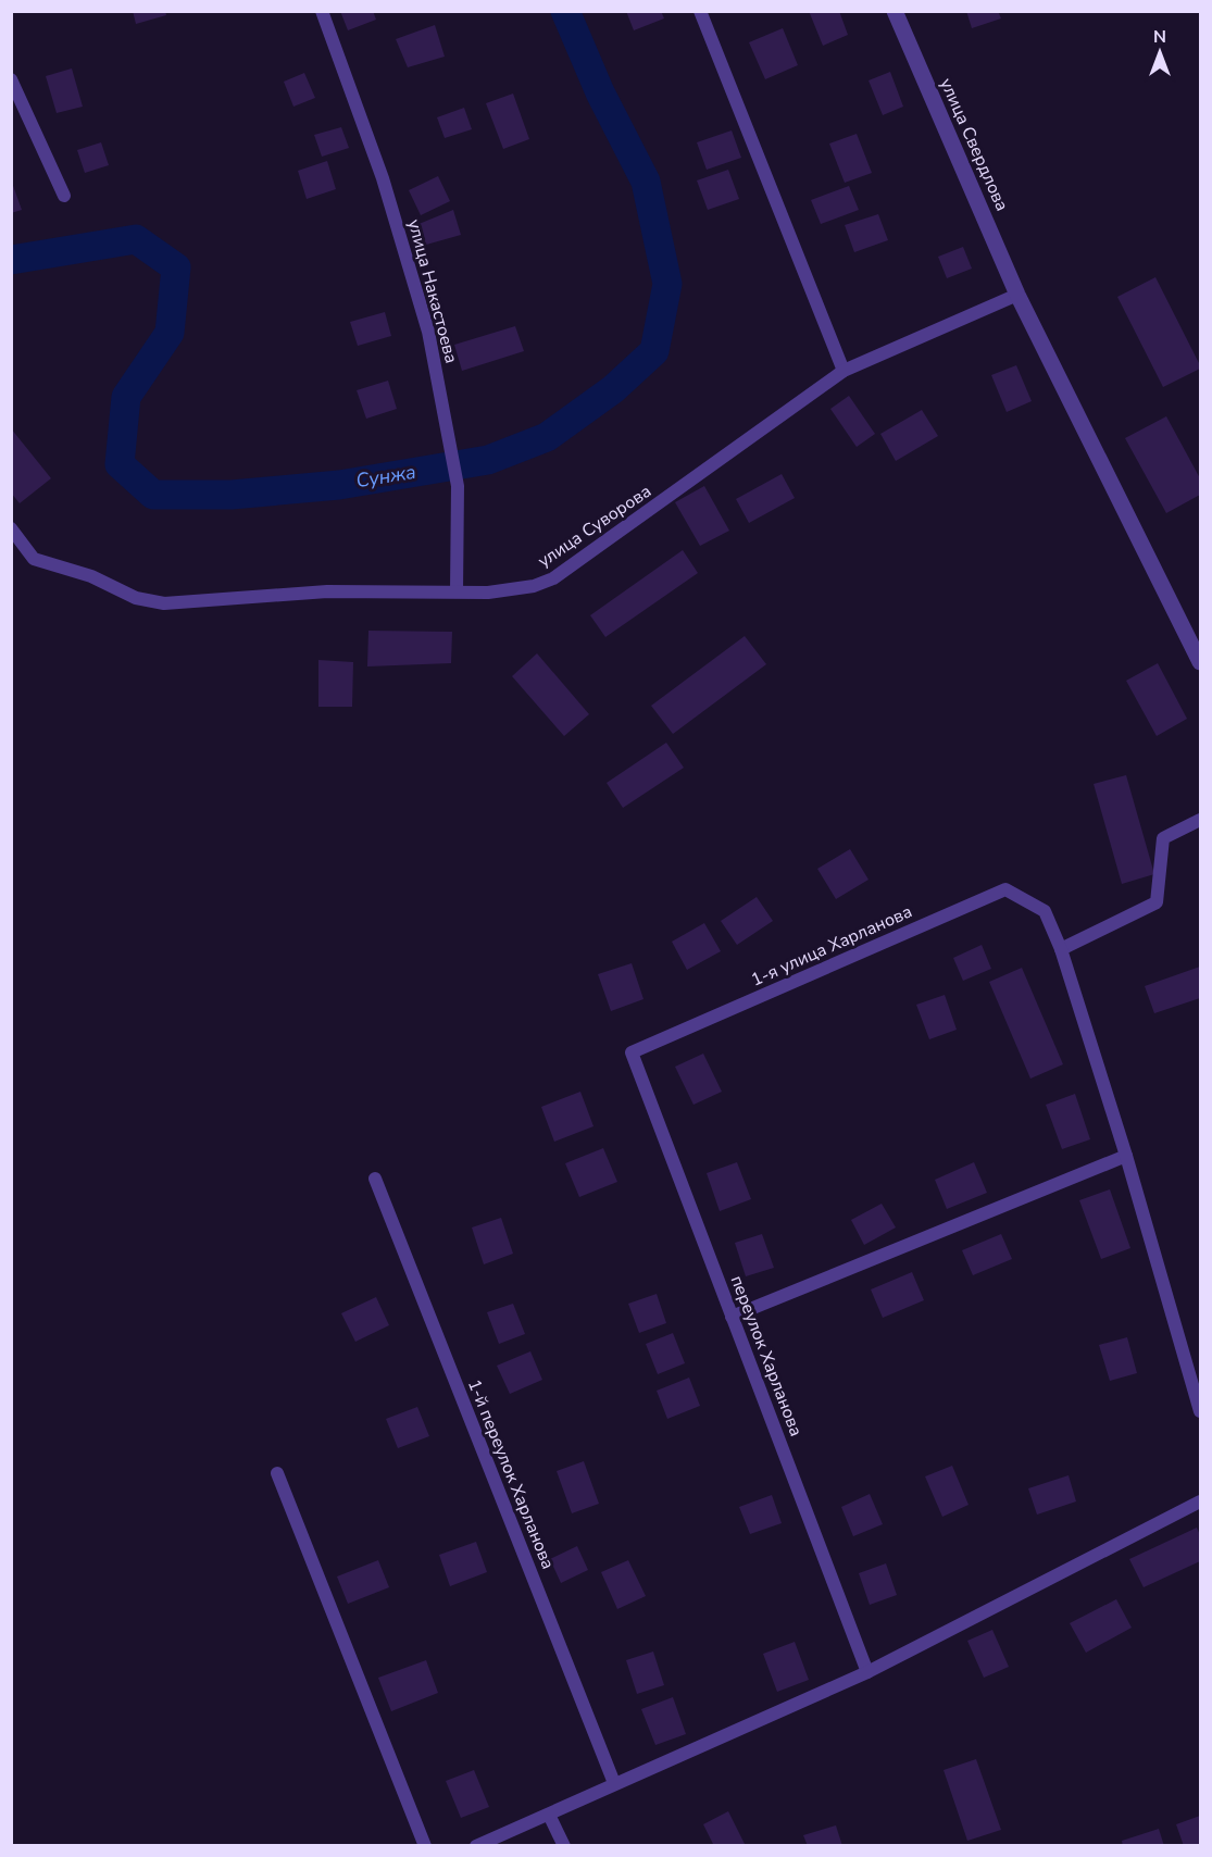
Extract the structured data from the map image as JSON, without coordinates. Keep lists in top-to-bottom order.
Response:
{
  "streets": {
    "street": [
      "улица Свердлова",
      "улица Накастоева",
      "улица Суворова",
      "1-я улица Харланова",
      "переулок Харланова",
      "1-й переулок Харланова"
    ]
  },
  "crossings": [
    ["улица Свердлова", "улица Суворова"],
    ["улица Накастоева", "улица Суворова"],
    ["1-я улица Харланова", "переулок Харланова"]
  ],
  "water": ["Сунжа"],
  "north": "top"
}
